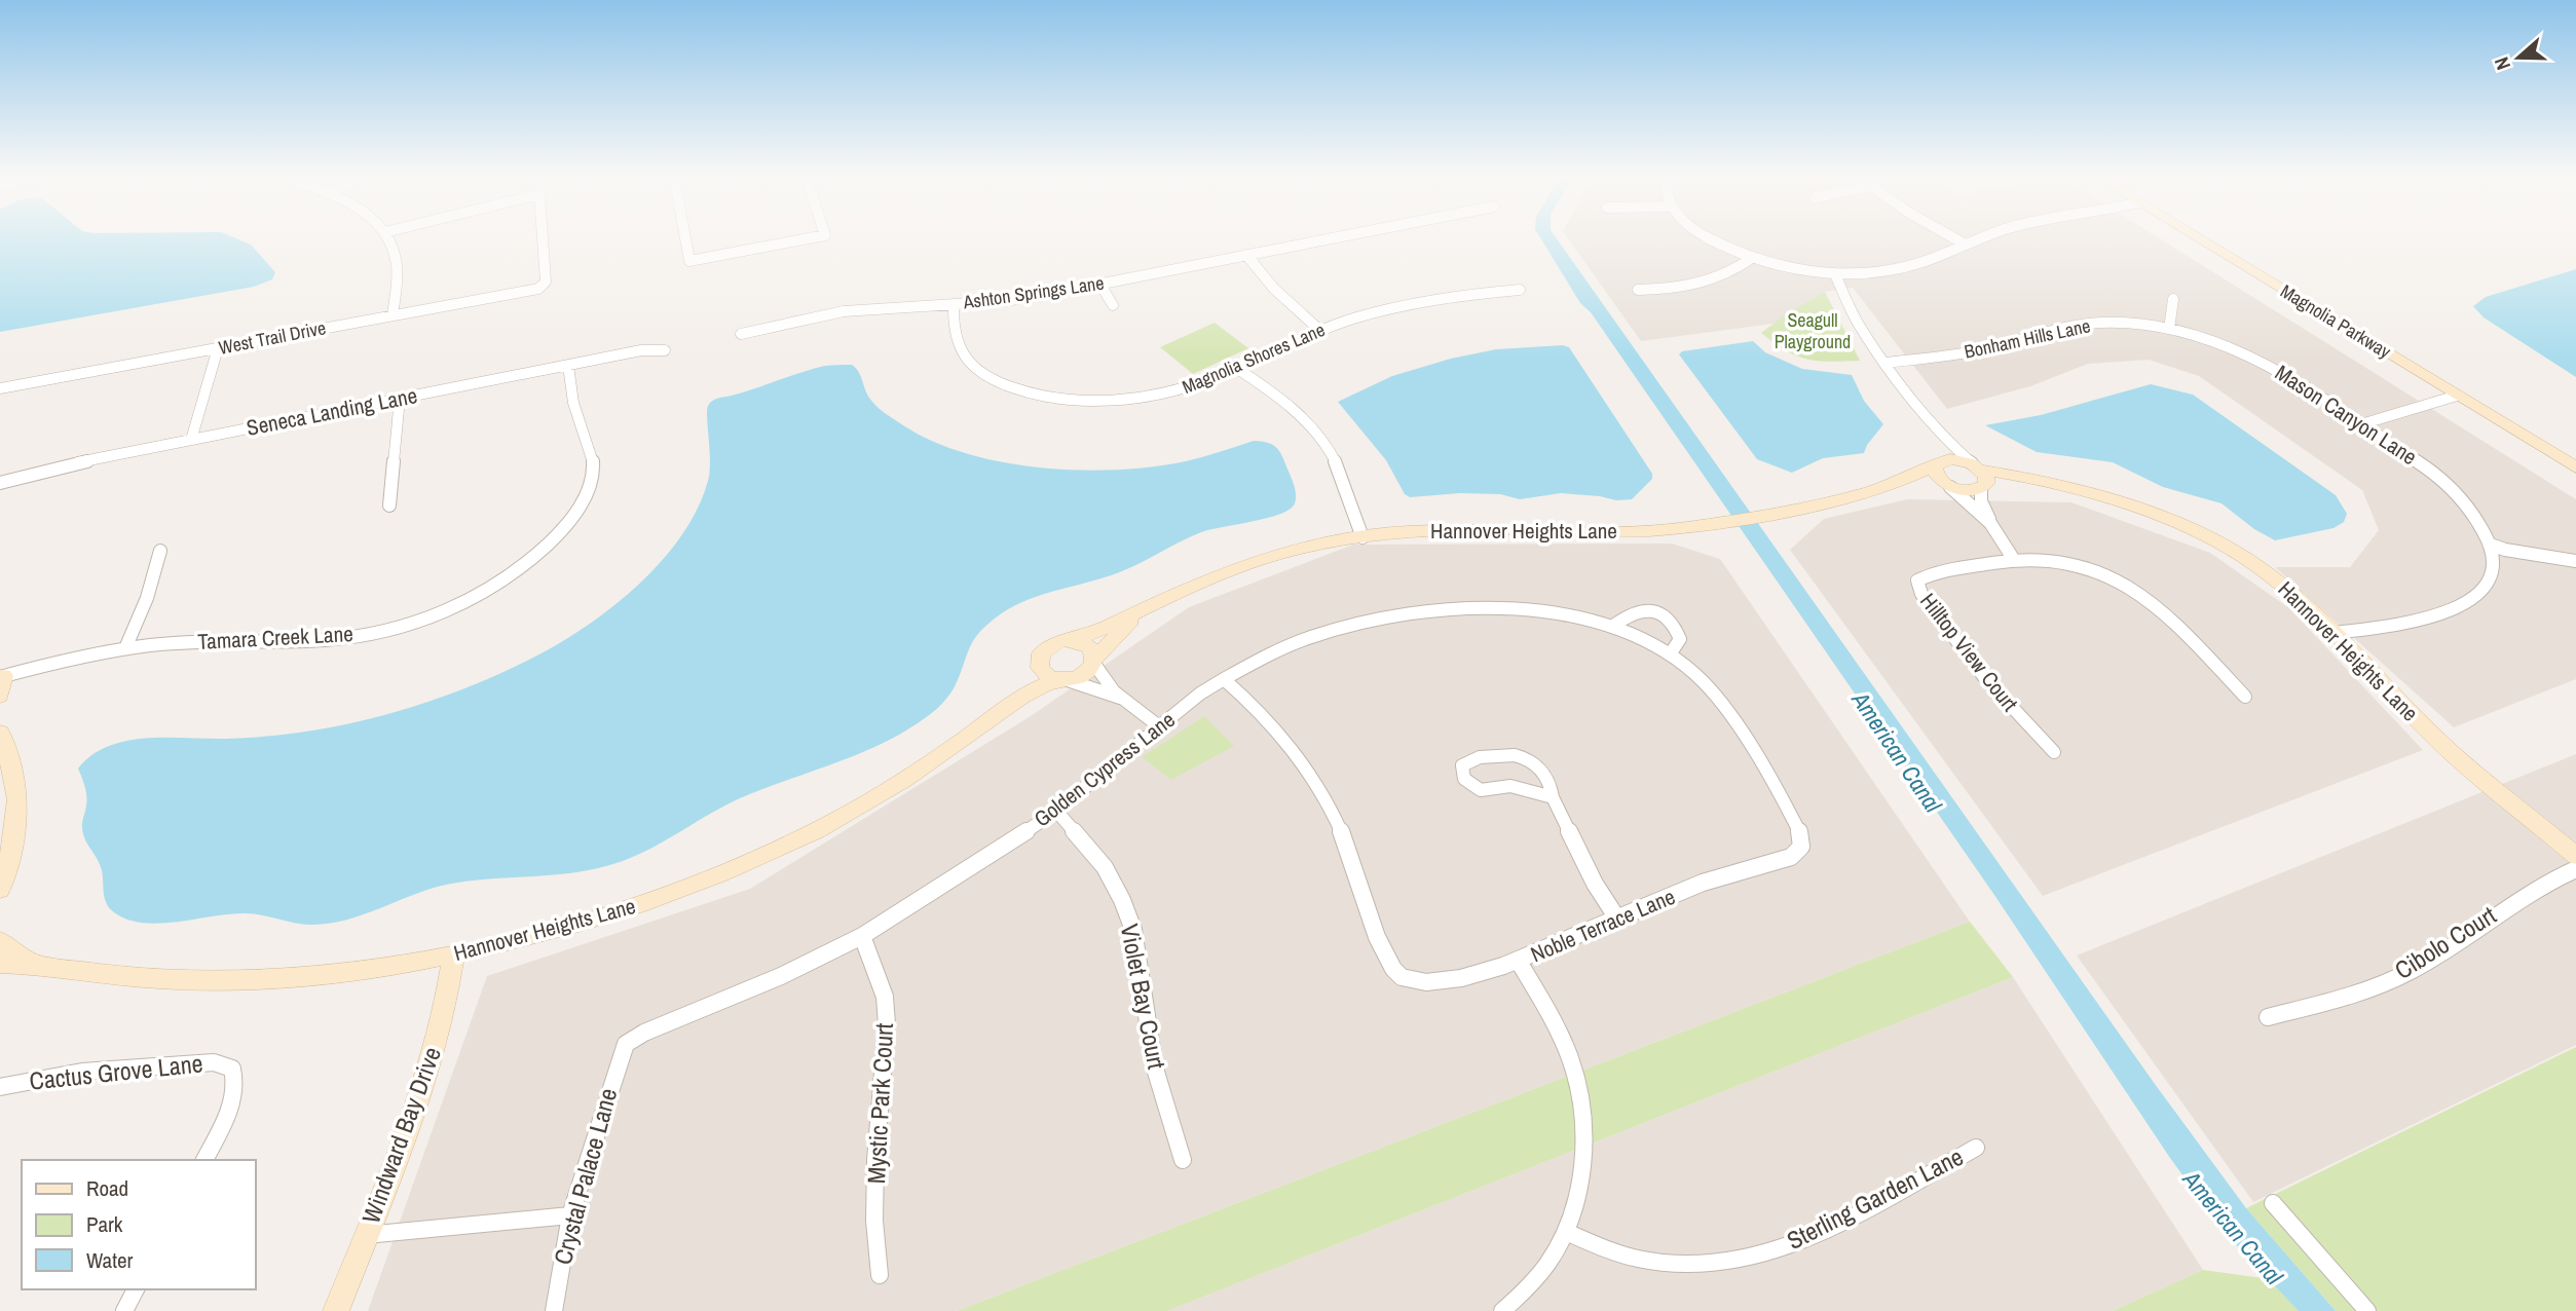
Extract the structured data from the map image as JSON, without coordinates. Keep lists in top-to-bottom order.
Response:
{
  "streets": {
    "street": [
      "Ashton Springs Lane",
      "Magnolia Parkway",
      "West Trail Drive",
      "Bonham Hills Lane",
      "Magnolia Shores Lane",
      "Seneca Landing Lane",
      "Mason Canyon Lane",
      "Hannover Heights Lane",
      "Tamara Creek Lane",
      "Hilltop View Court",
      "Golden Cypress Lane",
      "Noble Terrace Lane",
      "Cibolo Court",
      "Violet Bay Court",
      "Cactus Grove Lane",
      "Mystic Park Court",
      "Windward Bay Drive",
      "Crystal Palace Lane",
      "Sterling Garden Lane"
    ]
  },
  "crossings": [
    ["Ashton Springs Lane", "Magnolia Shores Lane"],
    ["Bonham Hills Lane", "Mason Canyon Lane"],
    ["Seneca Landing Lane", "Tamara Creek Lane"],
    ["Hannover Heights Lane", "Windward Bay Drive"],
    ["Golden Cypress Lane", "Noble Terrace Lane"],
    ["Golden Cypress Lane", "Violet Bay Court"],
    ["Golden Cypress Lane", "Mystic Park Court"],
    ["Golden Cypress Lane", "Crystal Palace Lane"]
  ],
  "water": ["American Canal"],
  "parks": ["Seagull Playground"],
  "legend": ["Road", "Park", "Water"],
  "north": "left"
}
